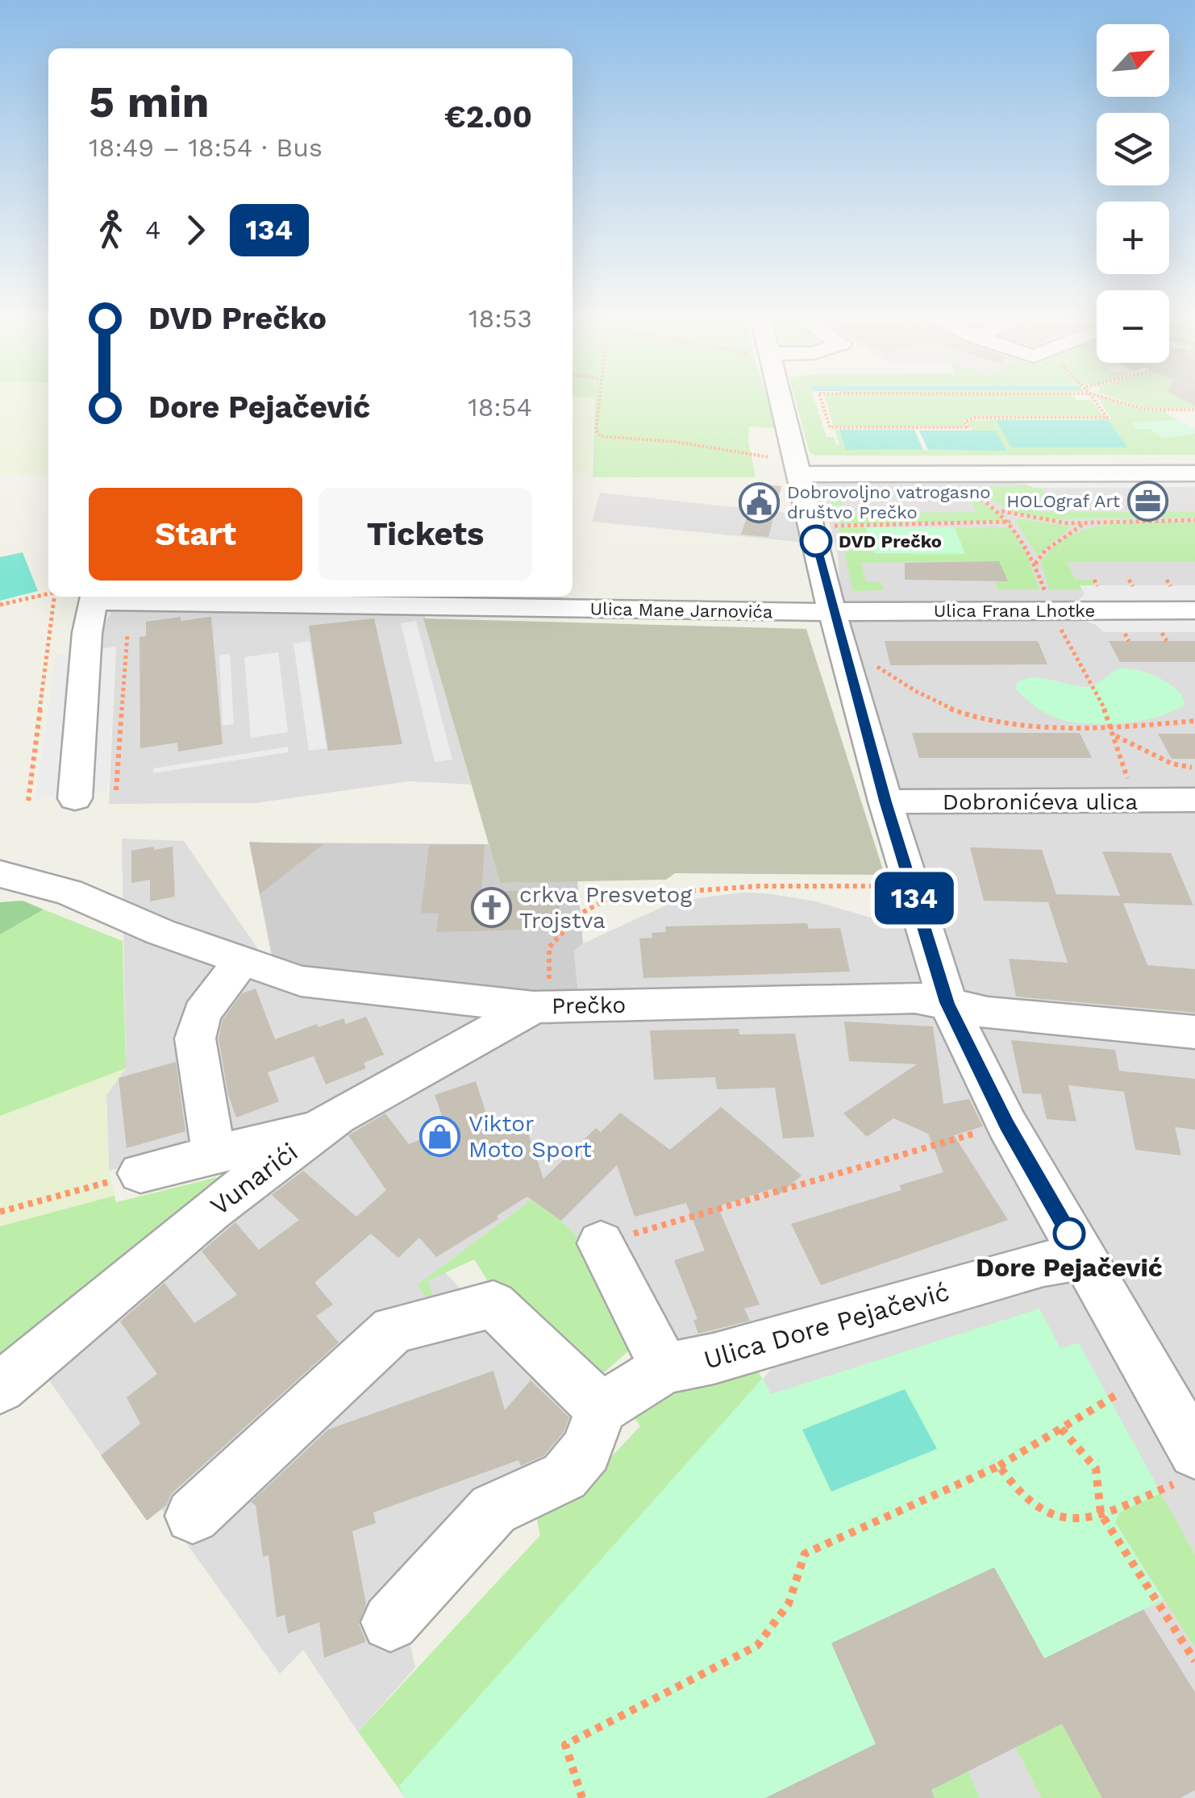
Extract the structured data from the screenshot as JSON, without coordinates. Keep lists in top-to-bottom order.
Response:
{
  "streets": {
    "street": [
      "Ulica Mane Jarnovića",
      "Ulica Frana Lhotke",
      "Dobronićeva ulica",
      "Prečko",
      "Vunarići",
      "Ulica Dore Pejačević"
    ]
  },
  "crossings": [
    ["Ulica Mane Jarnovića", "Ulica Frana Lhotke"],
    ["Prečko", "Vunarići"]
  ],
  "places": {
    "office": ["HOLOgraf Art"],
    "public building": ["Dobrovoljno vatrogasno društvo Prečko"],
    "other": ["DVD Prečko", "Dore Pejačević"],
    "church": ["crkva Presvetog Trojstva"],
    "shop": ["Viktor Moto Sport"]
  },
  "lines": ["bus line 134"],
  "north": "top right",
  "page": {
    "on_map": "134",
    "map_buttons": ["+", "−"],
    "heading": ["5 min", "18:49 – 18:54 · Bus", "€2.00"],
    "legs": ["4", "134"],
    "list": [
      {
        "name": "DVD Prečko",
        "value": "18:53"
      },
      {
        "name": "Dore Pejačević",
        "value": "18:54"
      }
    ],
    "buttons": ["Start", "Tickets"]
  }
}
